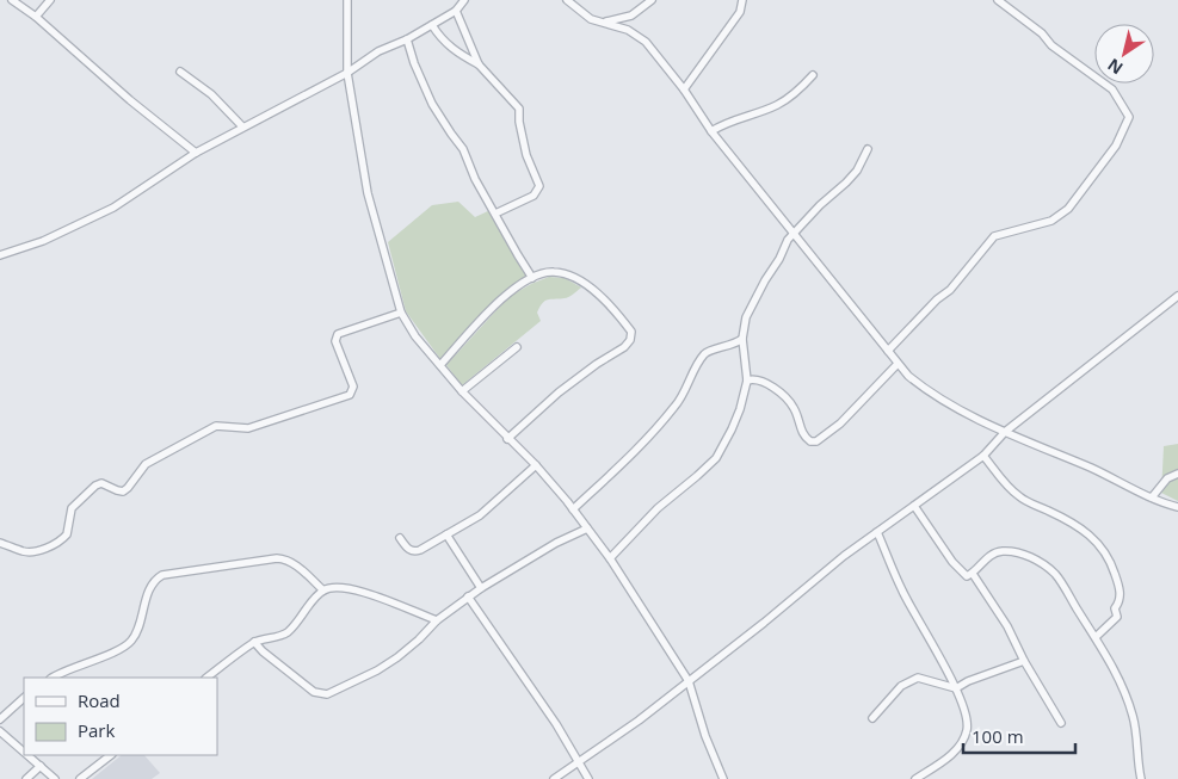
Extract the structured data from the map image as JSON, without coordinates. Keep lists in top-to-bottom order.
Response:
{
  "legend": ["Road", "Park"],
  "scale_bar": "100 m",
  "north": "bottom left"
}
